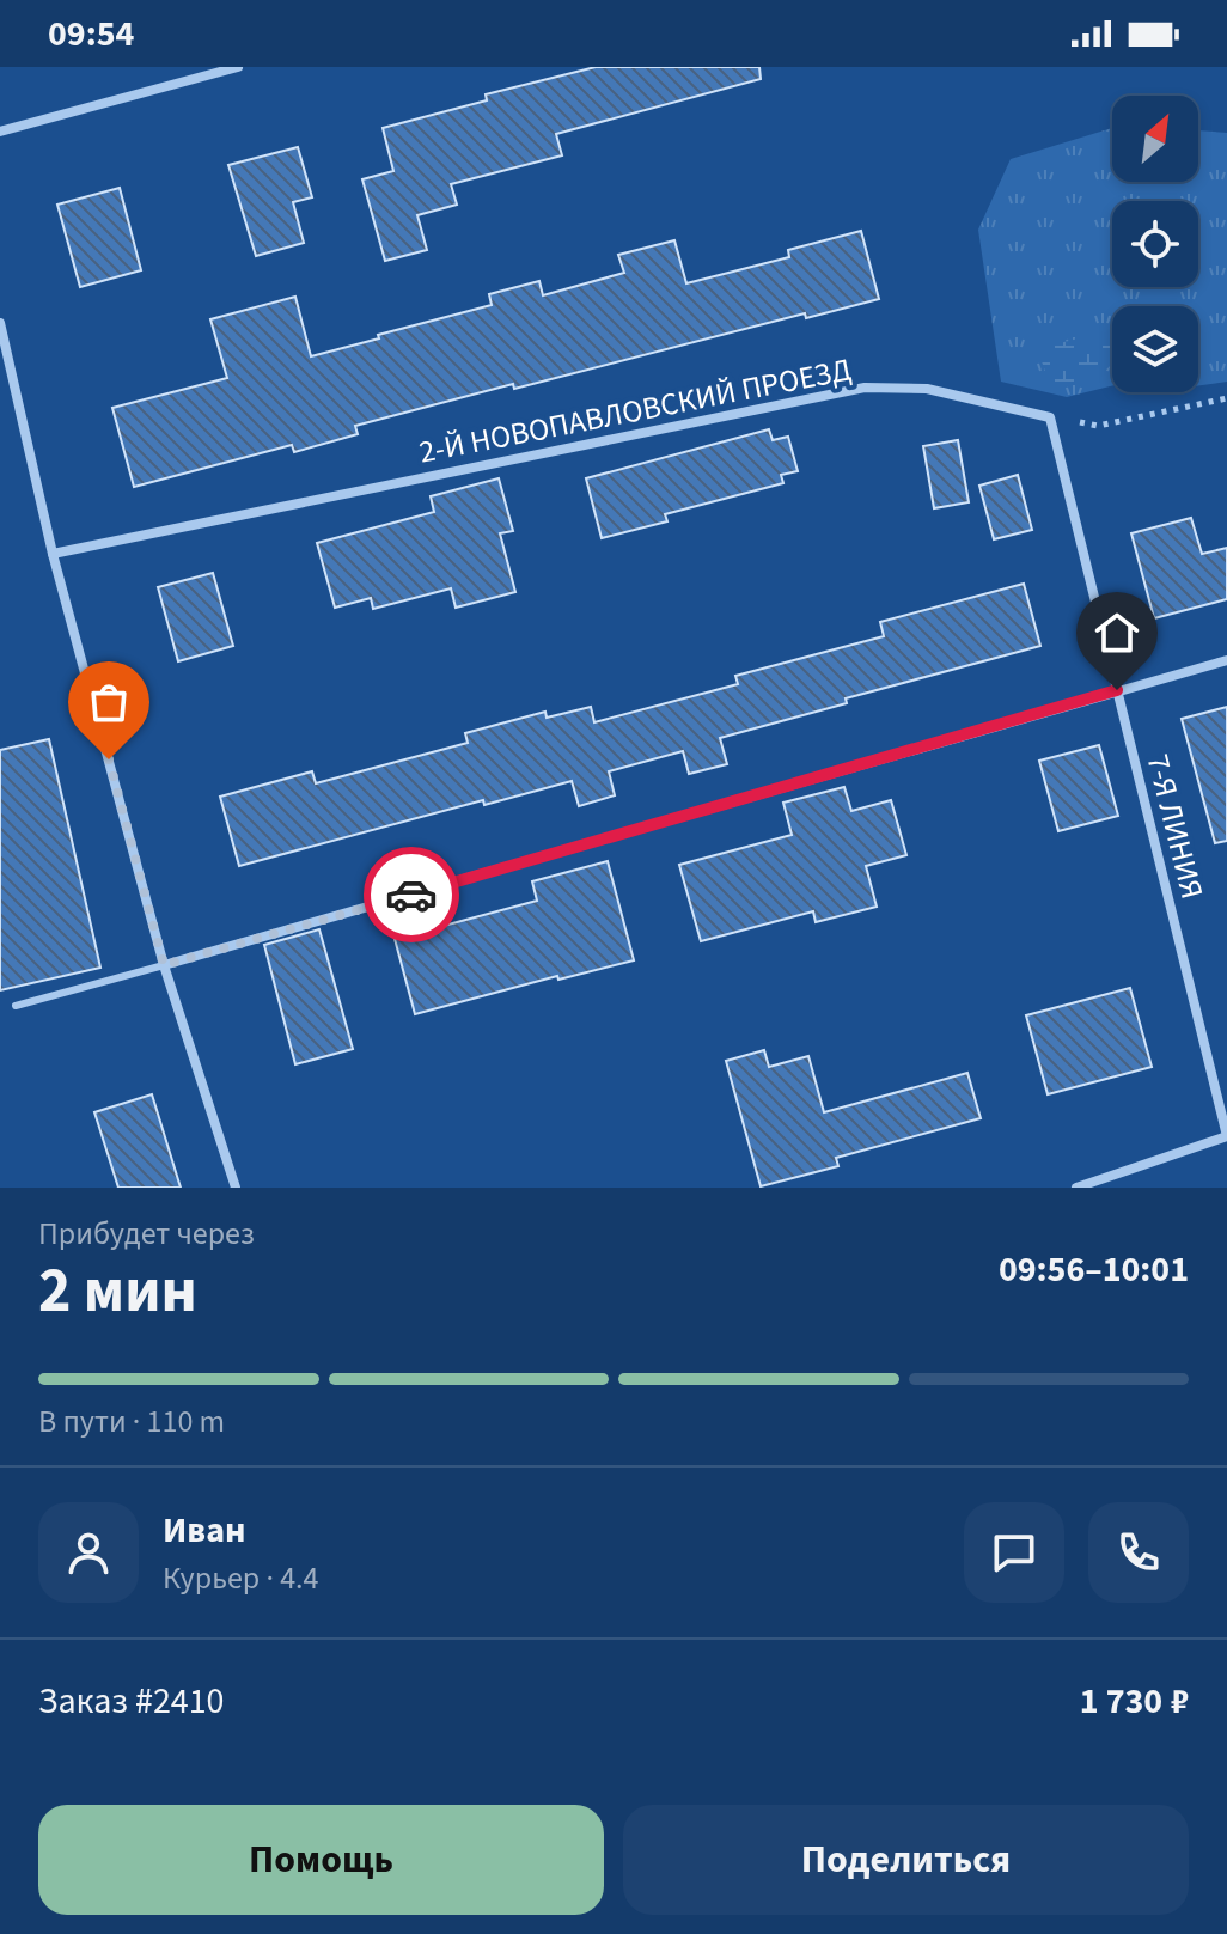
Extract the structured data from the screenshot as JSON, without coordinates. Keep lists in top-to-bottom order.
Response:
{
  "streets": {
    "street": ["2-Й НОВОПАВЛОВСКИЙ ПРОЕЗД", "7-Я ЛИНИЯ"]
  },
  "crossings": [
    ["2-Й НОВОПАВЛОВСКИЙ ПРОЕЗД", "7-Я ЛИНИЯ"]
  ],
  "north": "top right",
  "page": {
    "status": "09:54",
    "heading": ["2 мин", "Прибудет через", "09:56–10:01"],
    "panel": [
      "Иван",
      "Курьер · 4.4",
      "Заказ #2410",
      "1 730 ₽"
    ],
    "bar": "В пути · 110 m",
    "buttons": ["Помощь", "Поделиться"]
  }
}
